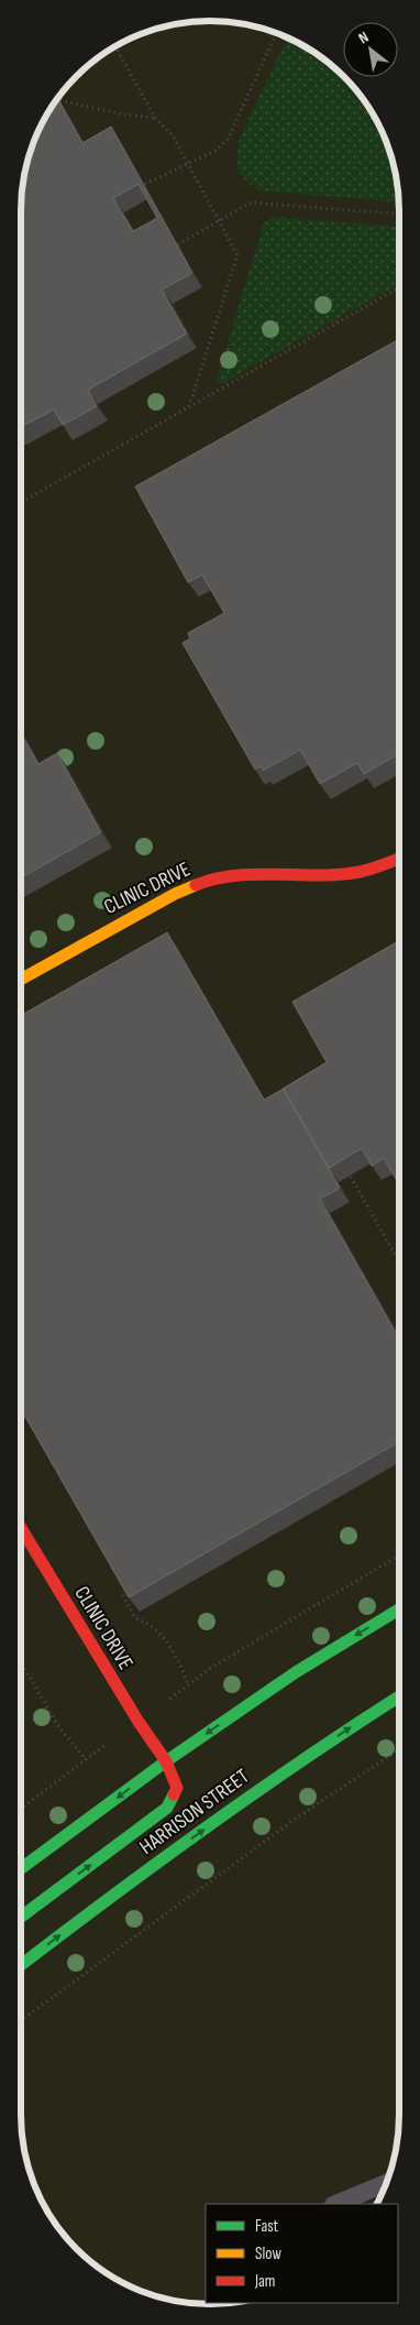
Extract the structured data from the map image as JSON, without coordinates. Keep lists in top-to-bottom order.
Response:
{
  "streets": {
    "main road": ["CLINIC DRIVE", "HARRISON STREET"]
  },
  "legend": ["Fast", "Slow", "Jam"],
  "north": "top left"
}
